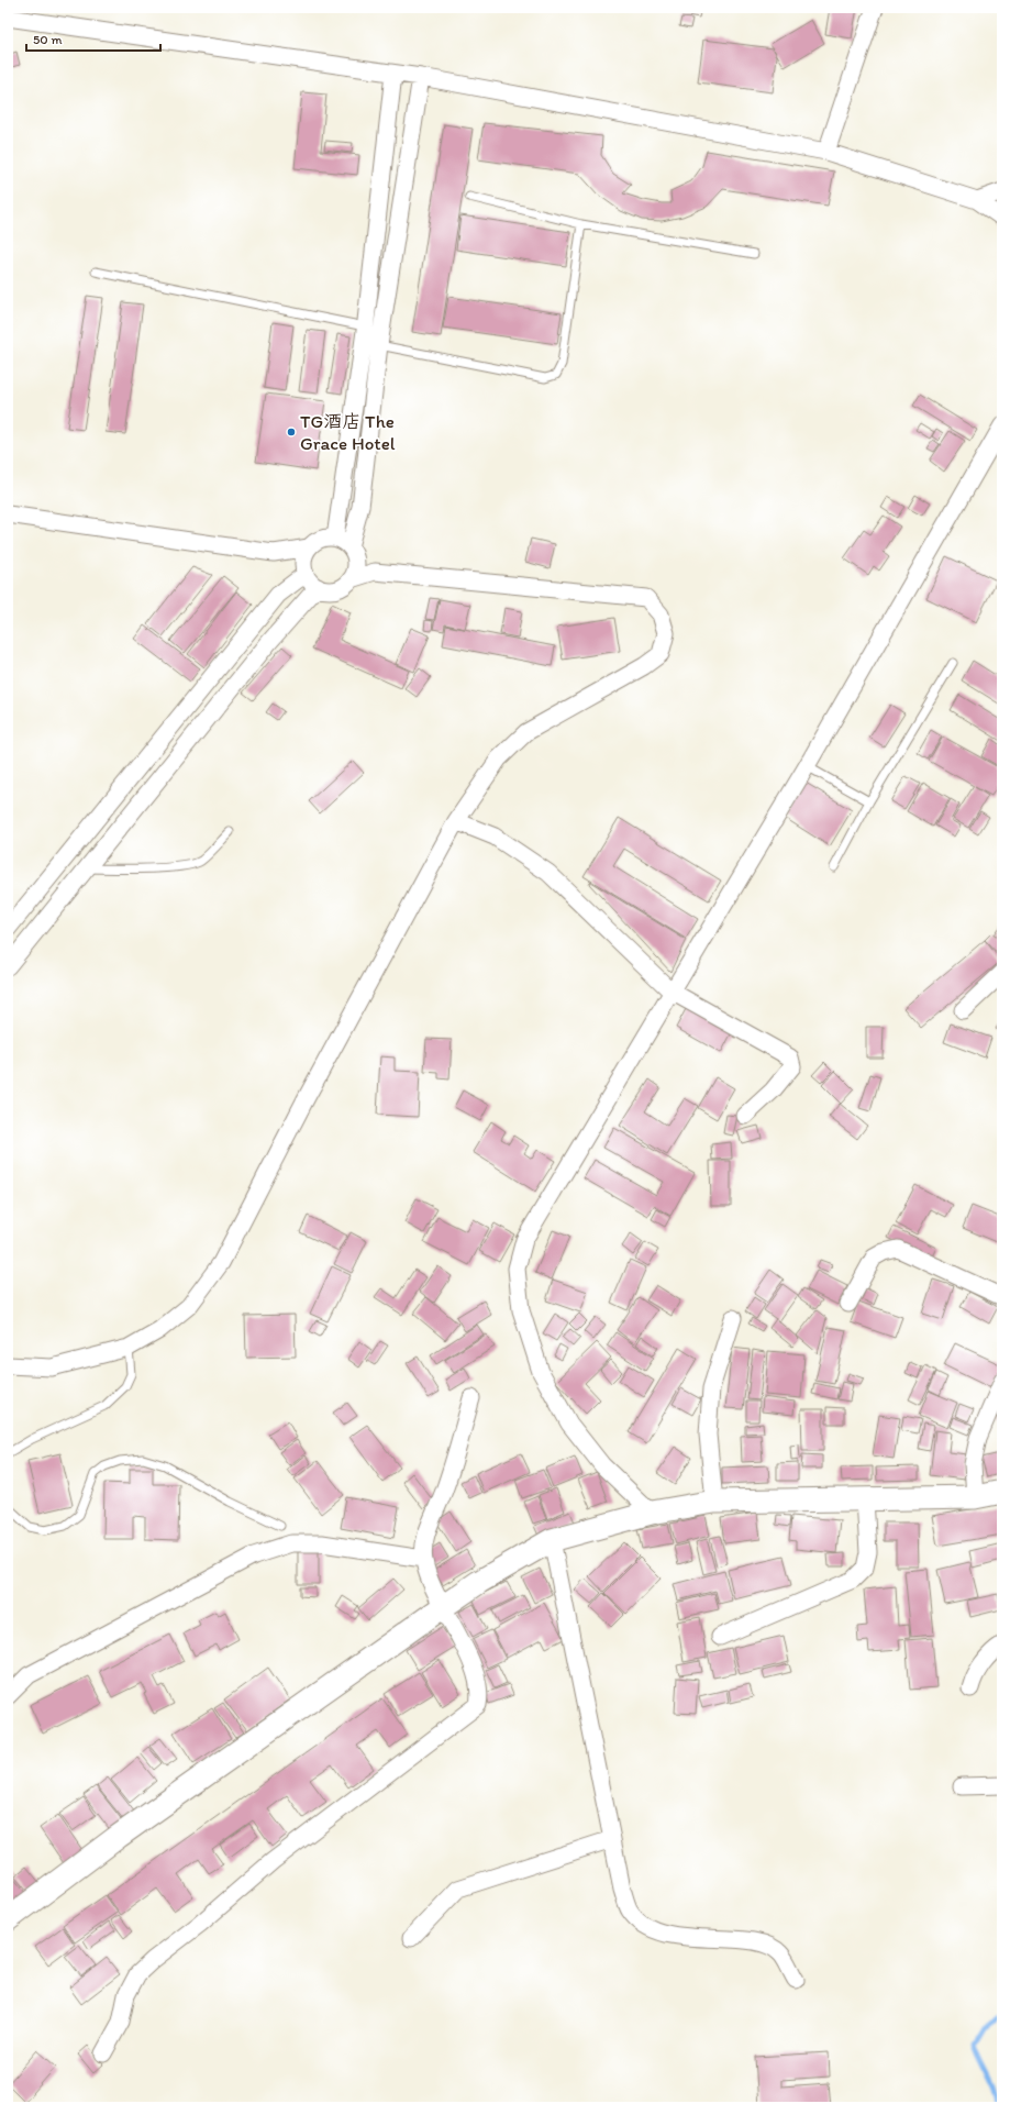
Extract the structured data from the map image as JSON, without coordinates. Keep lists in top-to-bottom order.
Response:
{
  "places": ["TG酒店 The Grace Hotel"],
  "scale_bar": "50 m"
}
